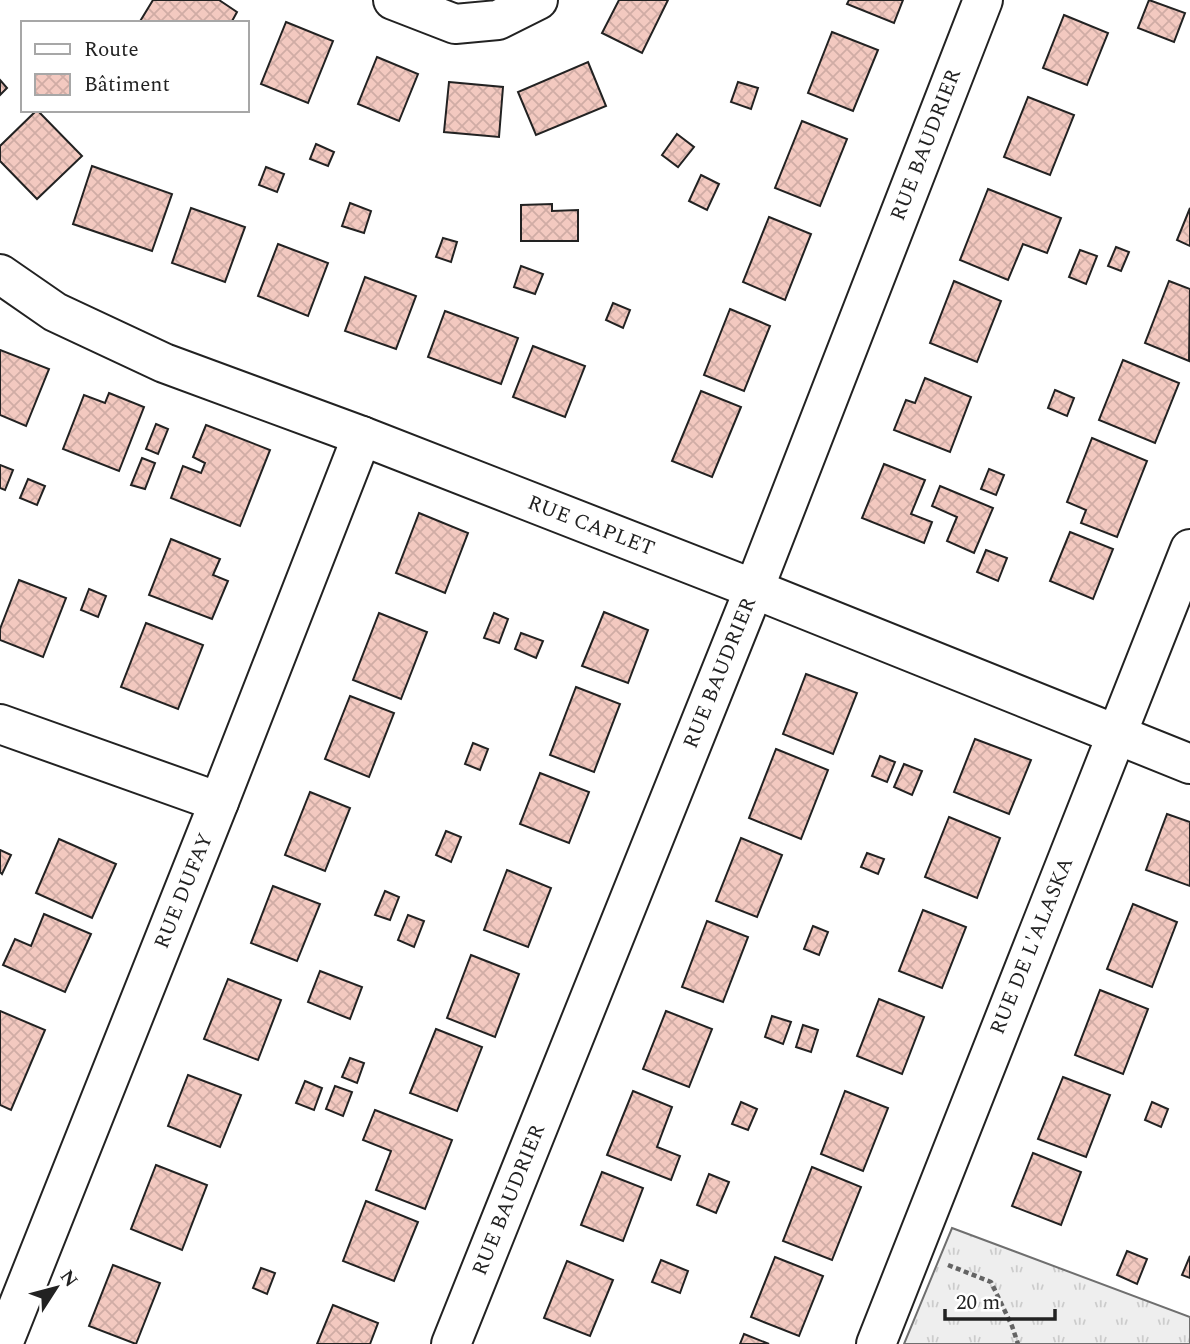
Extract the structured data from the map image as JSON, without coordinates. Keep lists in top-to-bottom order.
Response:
{
  "streets": {
    "street": [
      "RUE BAUDRIER",
      "RUE CAPLET",
      "RUE DUFAY",
      "RUE DE L'ALASKA"
    ]
  },
  "crossings": [
    ["RUE BAUDRIER", "RUE CAPLET"],
    ["RUE CAPLET", "RUE DUFAY"],
    ["RUE CAPLET", "RUE DE L'ALASKA"]
  ],
  "legend": ["Route", "Bâtiment"],
  "scale_bar": "20 m",
  "north": "top right"
}
